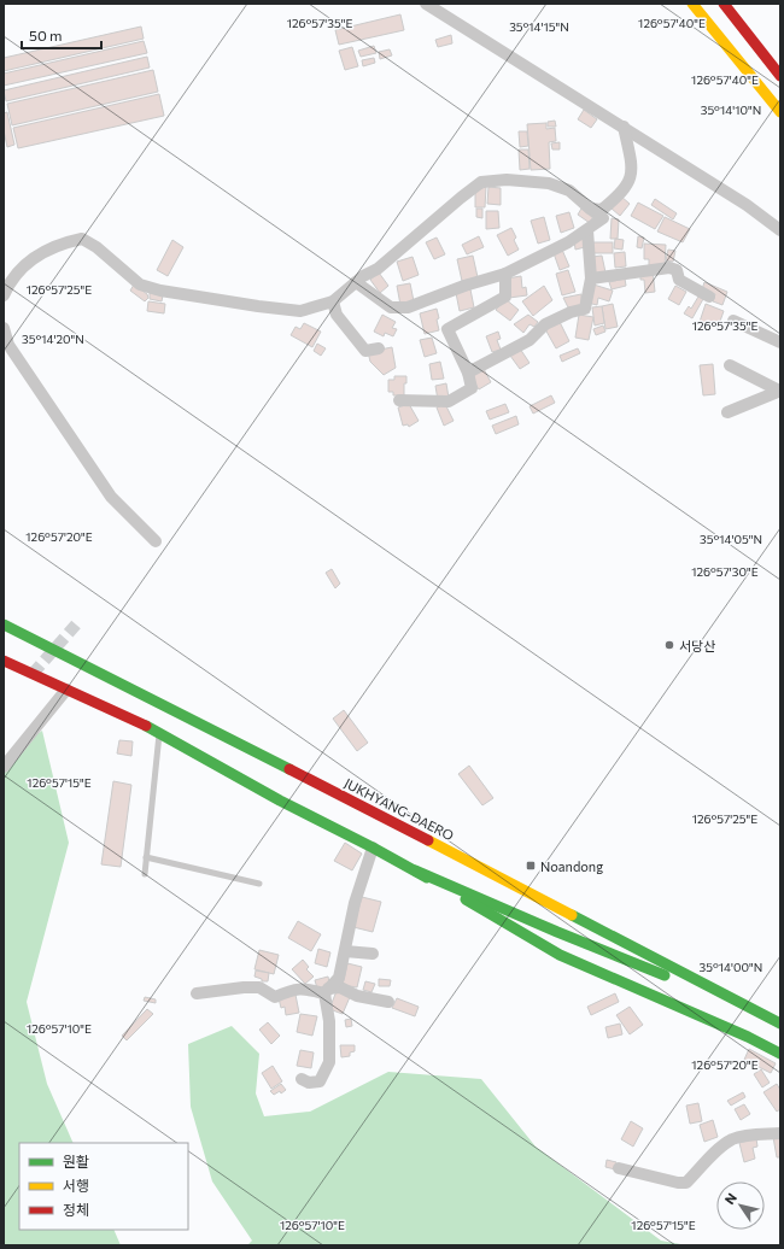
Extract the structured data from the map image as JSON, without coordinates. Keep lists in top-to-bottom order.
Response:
{
  "streets": {
    "main road": ["JUKHYANG-DAERO"]
  },
  "places": {
    "other": ["서당산"],
    "transit": ["Noandong"]
  },
  "legend": ["원활", "서행", "정체"],
  "scale_bar": "50 m",
  "north": "top left",
  "coordinates": [
    "126°57'40\"E",
    "126°57'35\"E",
    "35°14'15\"N",
    "35°14'10\"N",
    "126°57'25\"E",
    "35°14'20\"N",
    "126°57'20\"E",
    "35°14'05\"N",
    "126°57'30\"E",
    "126°57'15\"E",
    "35°14'00\"N",
    "126°57'10\"E"
  ]
}
